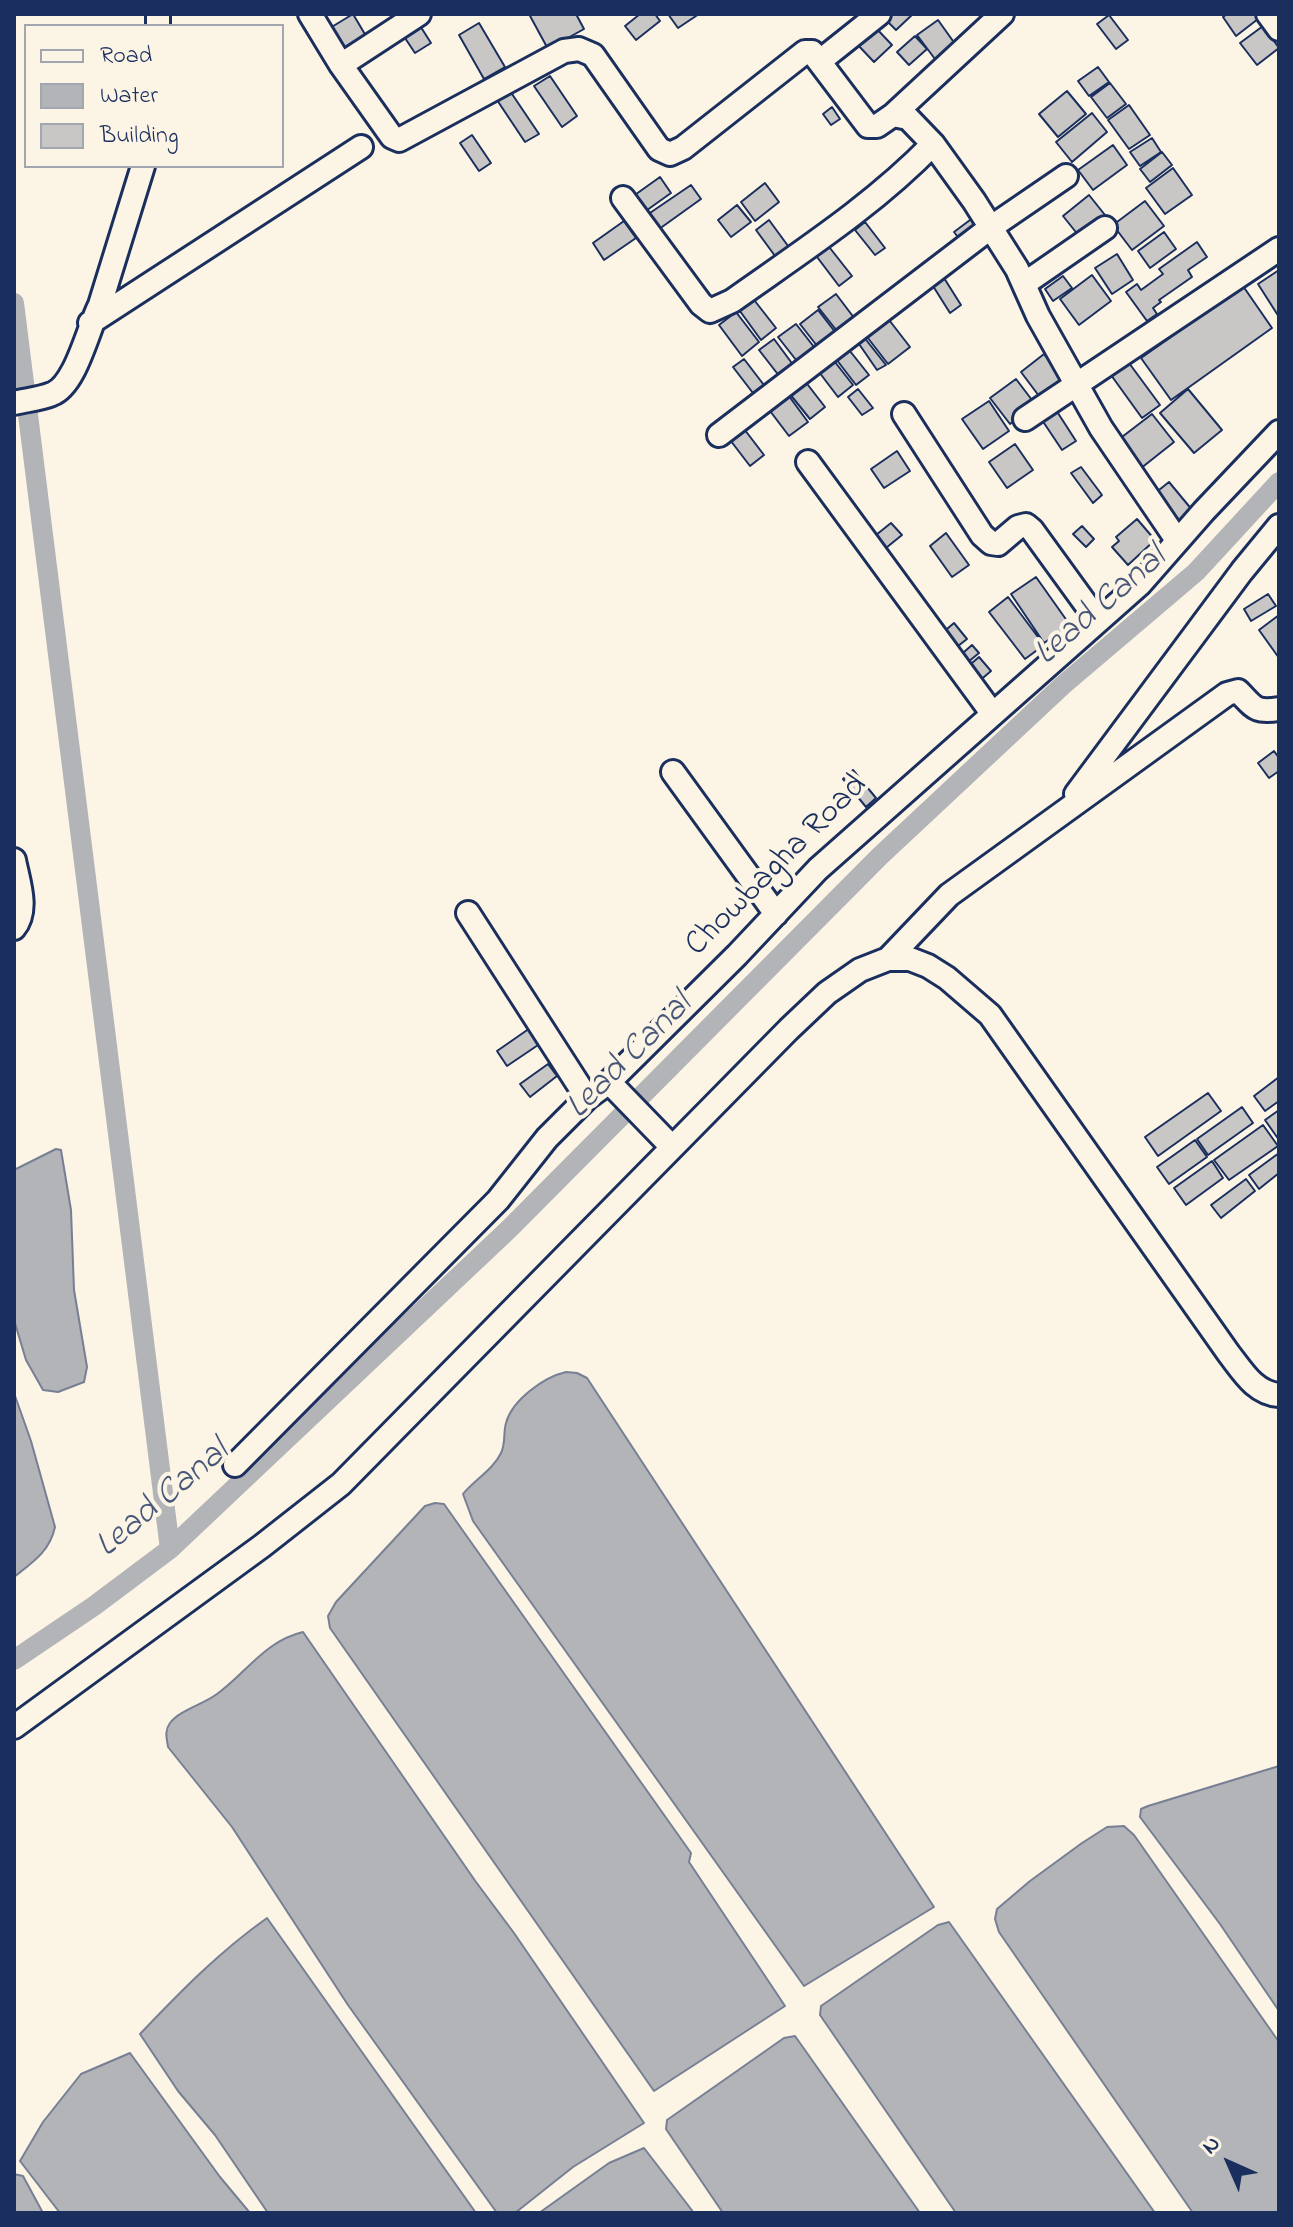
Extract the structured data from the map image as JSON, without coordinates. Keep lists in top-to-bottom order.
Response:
{
  "streets": {
    "street": ["Chowbagha Road"]
  },
  "water": ["Lead Canal"],
  "legend": ["Road", "Water", "Building"],
  "north": "top left"
}
